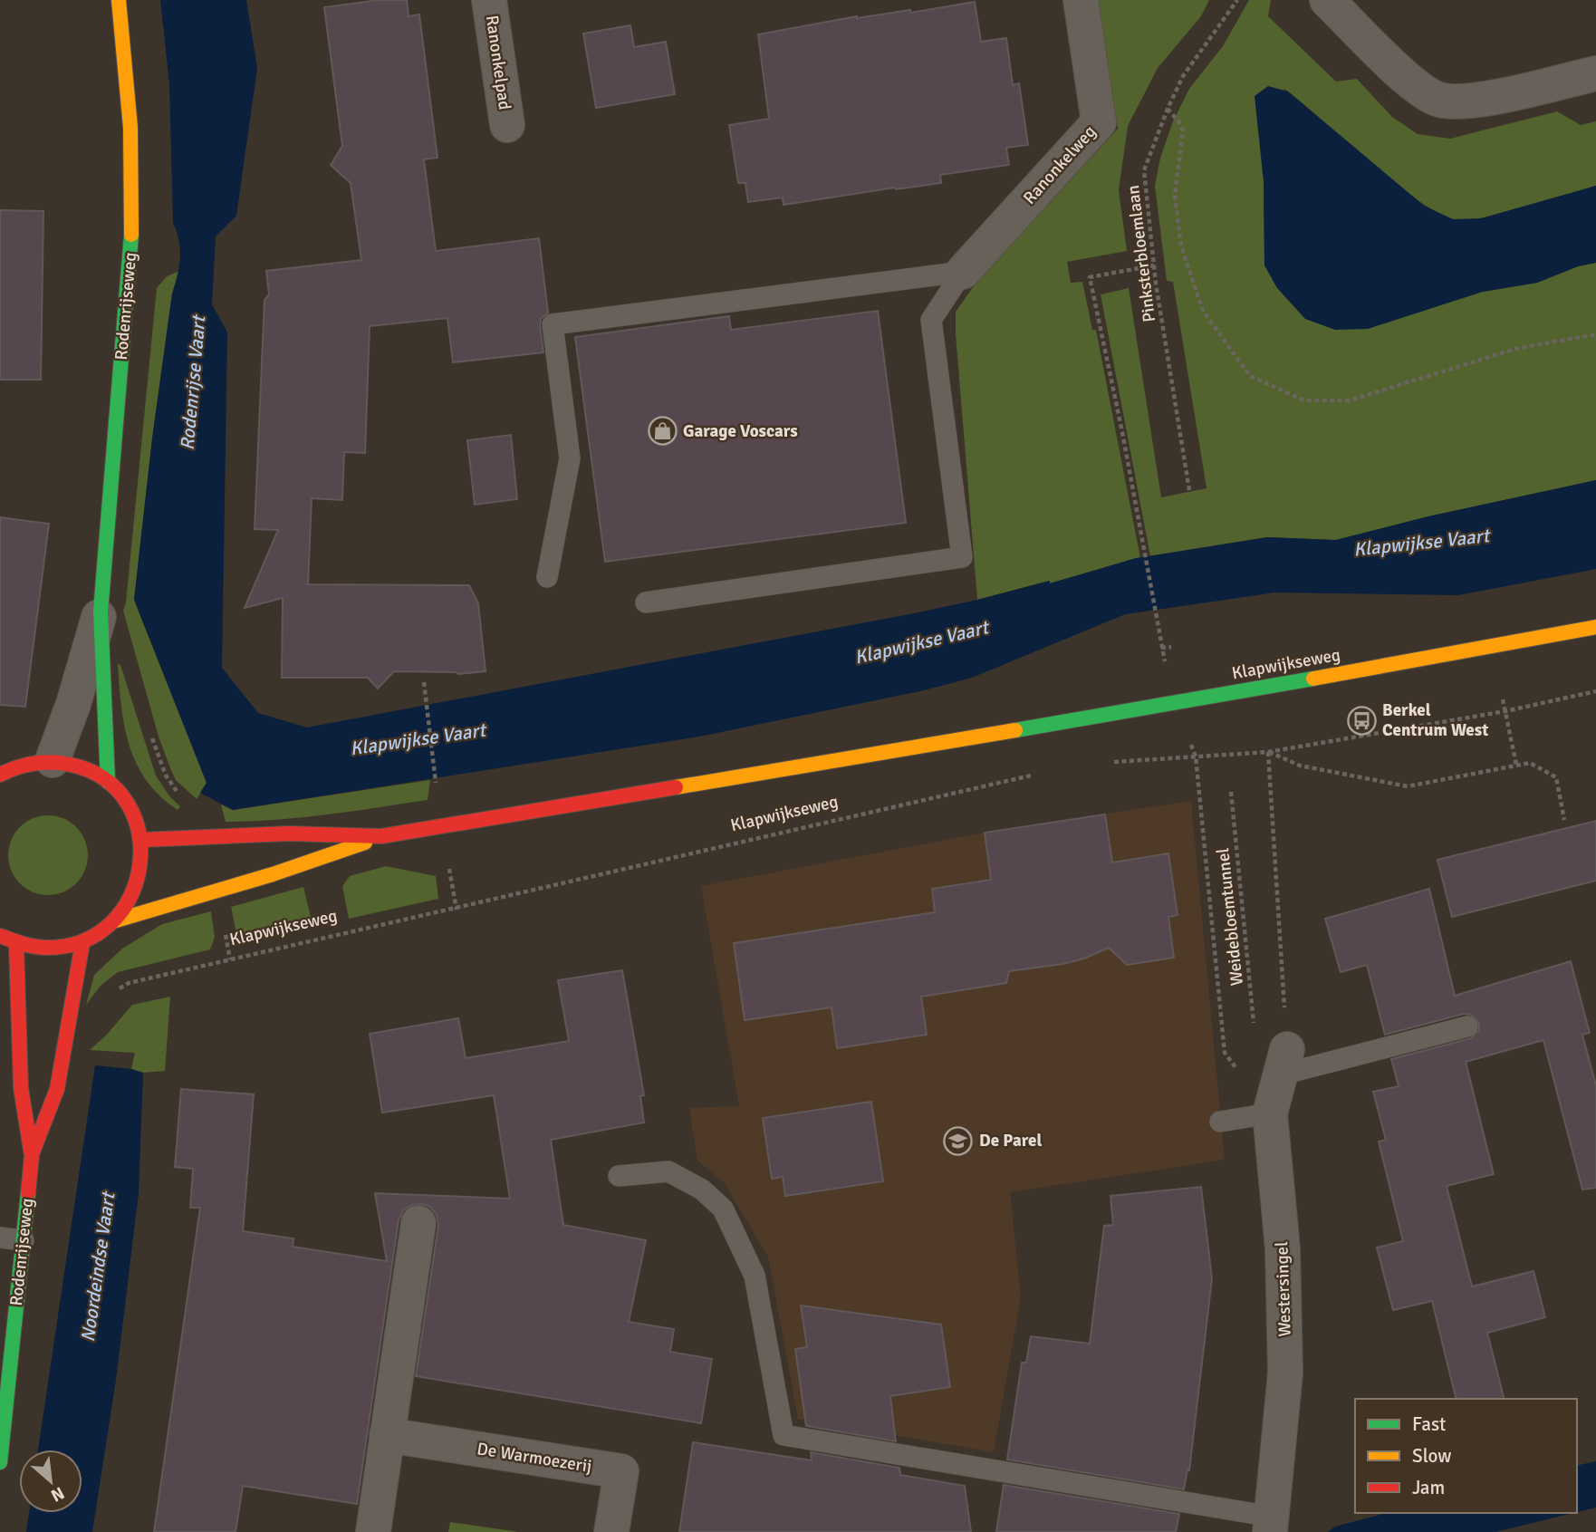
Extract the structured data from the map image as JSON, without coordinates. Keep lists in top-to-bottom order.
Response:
{
  "streets": {
    "main road": ["Rodenrijseweg", "Klapwijkseweg"],
    "street": [
      "Ranonkelpad",
      "Ranonkelweg",
      "Westersingel",
      "De Warmoezerij"
    ],
    "path": ["Pinksterbloemlaan", "Weidebloemtunnel"]
  },
  "crossings": [
    ["Rodenrijseweg", "Klapwijkseweg"]
  ],
  "water": ["Rodenrijse Vaart", "Klapwijkse Vaart", "Noordeindse Vaart"],
  "places": {
    "shop": ["Garage Voscars"],
    "bus stop": ["Berkel Centrum West"],
    "school or university": ["De Parel"]
  },
  "legend": ["Fast", "Slow", "Jam"],
  "north": "bottom right"
}
